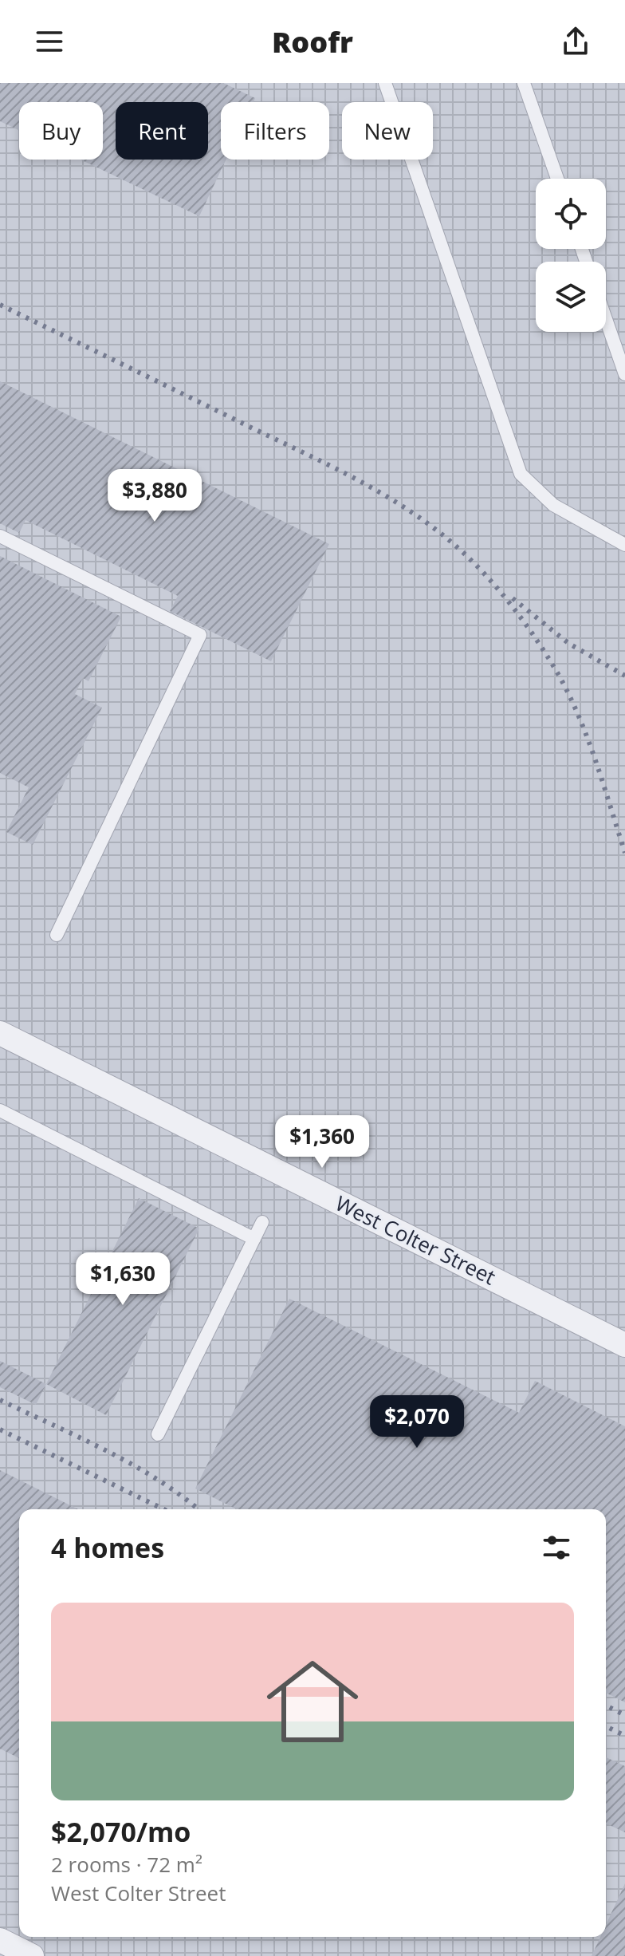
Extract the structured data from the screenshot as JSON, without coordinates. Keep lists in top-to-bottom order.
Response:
{
  "streets": {
    "street": ["West Colter Street"]
  },
  "page": {
    "header": "Roofr",
    "chip": [
      "Buy",
      "Rent",
      "Filters",
      "New"
    ],
    "price": [
      "$3,880",
      "$1,360",
      "$1,630",
      "$2,070"
    ],
    "heading": "4 homes",
    "list": [
      {
        "name": "$2,070/mo",
        "note": "2 rooms · 72 m² · West Colter Street"
      }
    ]
  }
}
